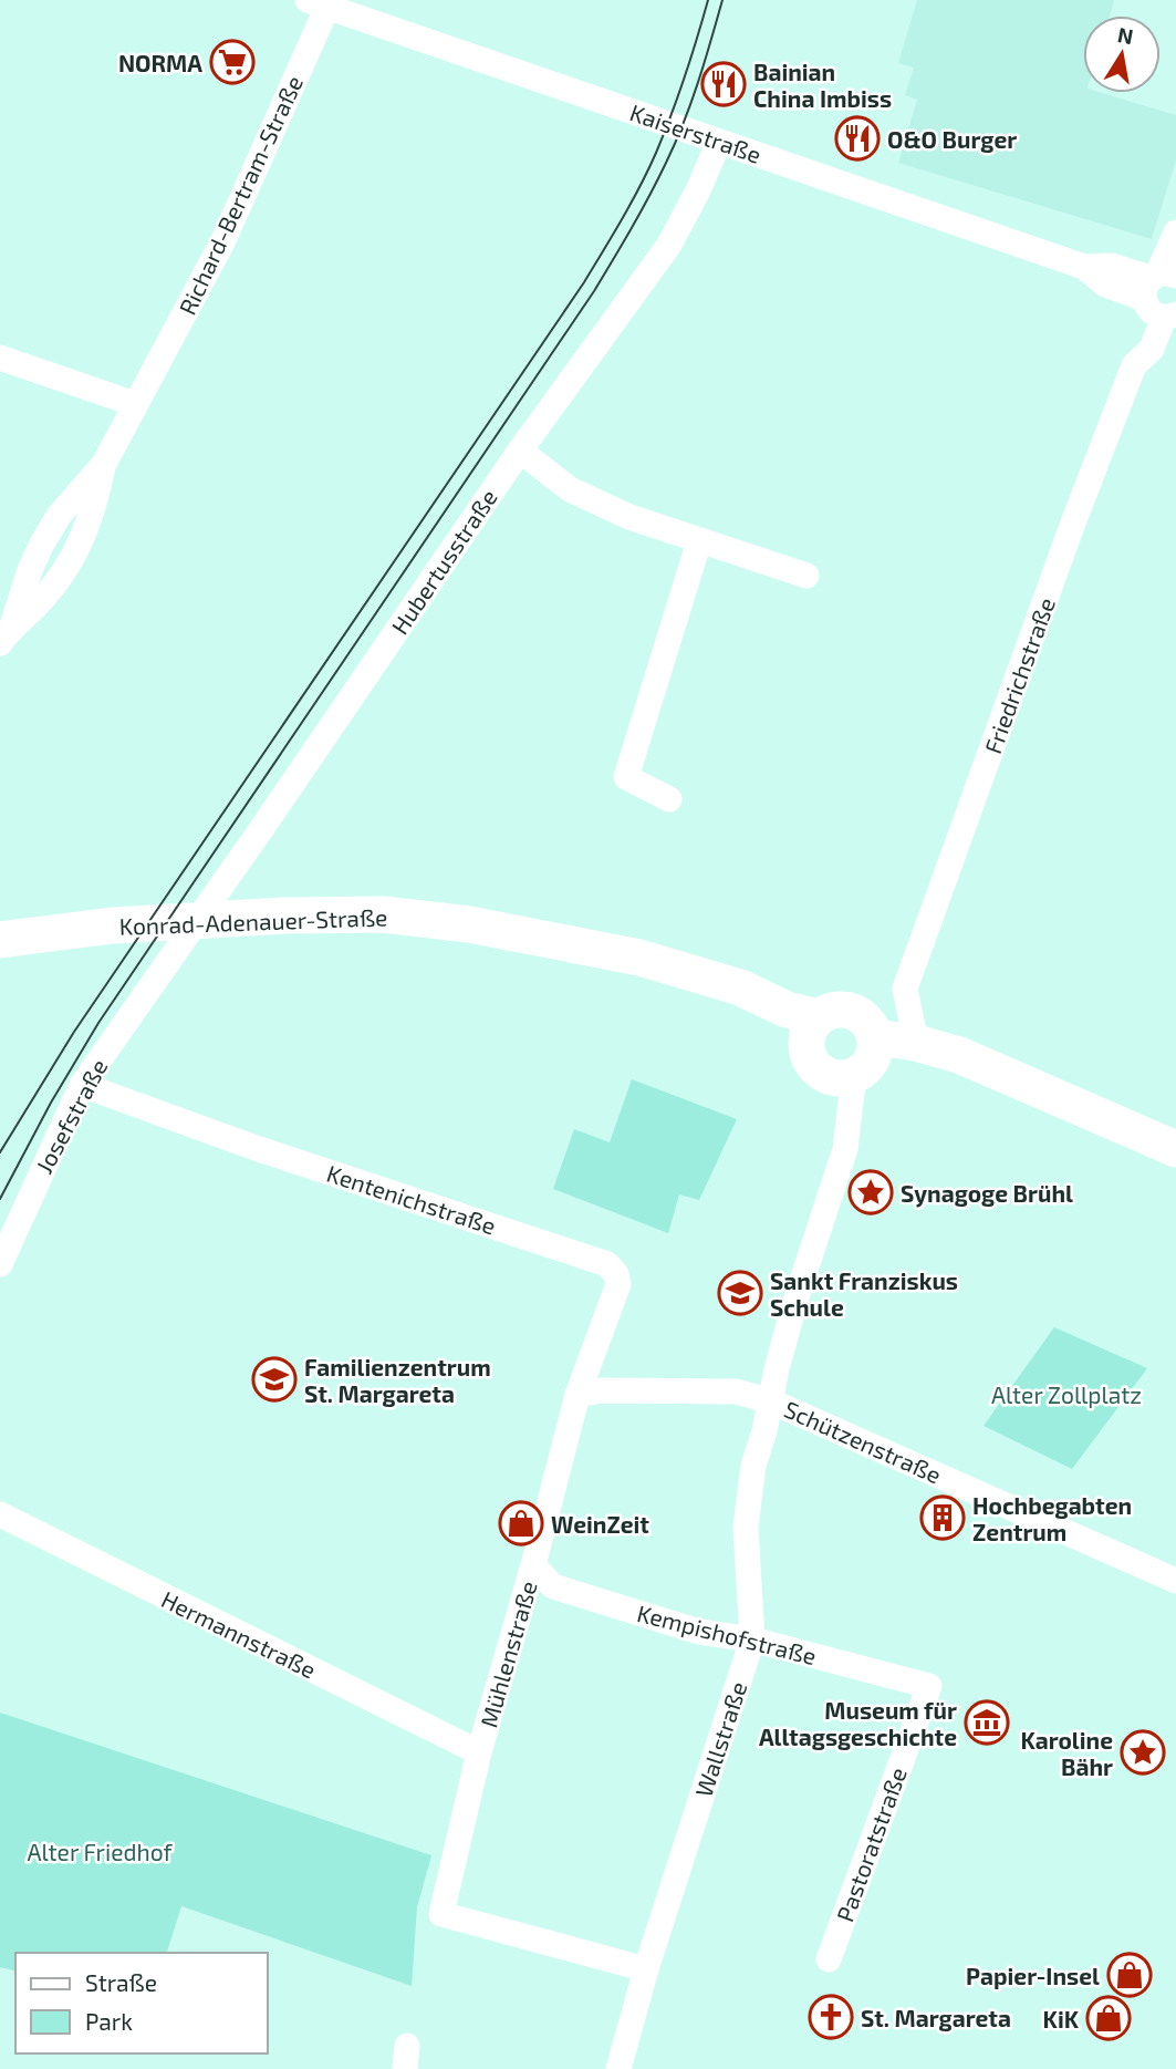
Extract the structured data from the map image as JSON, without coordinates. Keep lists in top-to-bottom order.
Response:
{
  "streets": {
    "main road": ["Konrad-Adenauer-Straße"],
    "street": [
      "Kaiserstraße",
      "Richard-Bertram-Straße",
      "Hubertusstraße",
      "Friedrichstraße",
      "Josefstraße",
      "Kentenichstraße",
      "Schützenstraße",
      "Hermannstraße",
      "Kempishofstraße",
      "Mühlenstraße",
      "Wallstraße",
      "Pastoratstraße"
    ]
  },
  "crossings": [
    ["Kaiserstraße", "Richard-Bertram-Straße"],
    ["Kaiserstraße", "Hubertusstraße"],
    ["Hubertusstraße", "Josefstraße"],
    ["Konrad-Adenauer-Straße", "Wallstraße"],
    ["Josefstraße", "Kentenichstraße"],
    ["Kentenichstraße", "Schützenstraße"],
    ["Kentenichstraße", "Mühlenstraße"],
    ["Schützenstraße", "Mühlenstraße"],
    ["Schützenstraße", "Wallstraße"],
    ["Hermannstraße", "Mühlenstraße"],
    ["Kempishofstraße", "Mühlenstraße"],
    ["Kempishofstraße", "Wallstraße"],
    ["Kempishofstraße", "Pastoratstraße"],
    ["Mühlenstraße", "Wallstraße"]
  ],
  "parks": ["Alter Zollplatz", "Alter Friedhof"],
  "places": {
    "supermarket": ["NORMA"],
    "restaurant": ["Bainian China Imbiss", "O&O Burger"],
    "place": ["Synagoge Brühl", "Karoline Bähr"],
    "school or university": ["Sankt Franziskus Schule", "Familienzentrum St. Margareta"],
    "building": ["Hochbegabten Zentrum"],
    "shop": ["WeinZeit", "Papier-Insel", "KiK"],
    "museum": ["Museum für Alltagsgeschichte"],
    "church": ["St. Margareta"]
  },
  "legend": ["Straße", "Park"],
  "north": "top"
}
